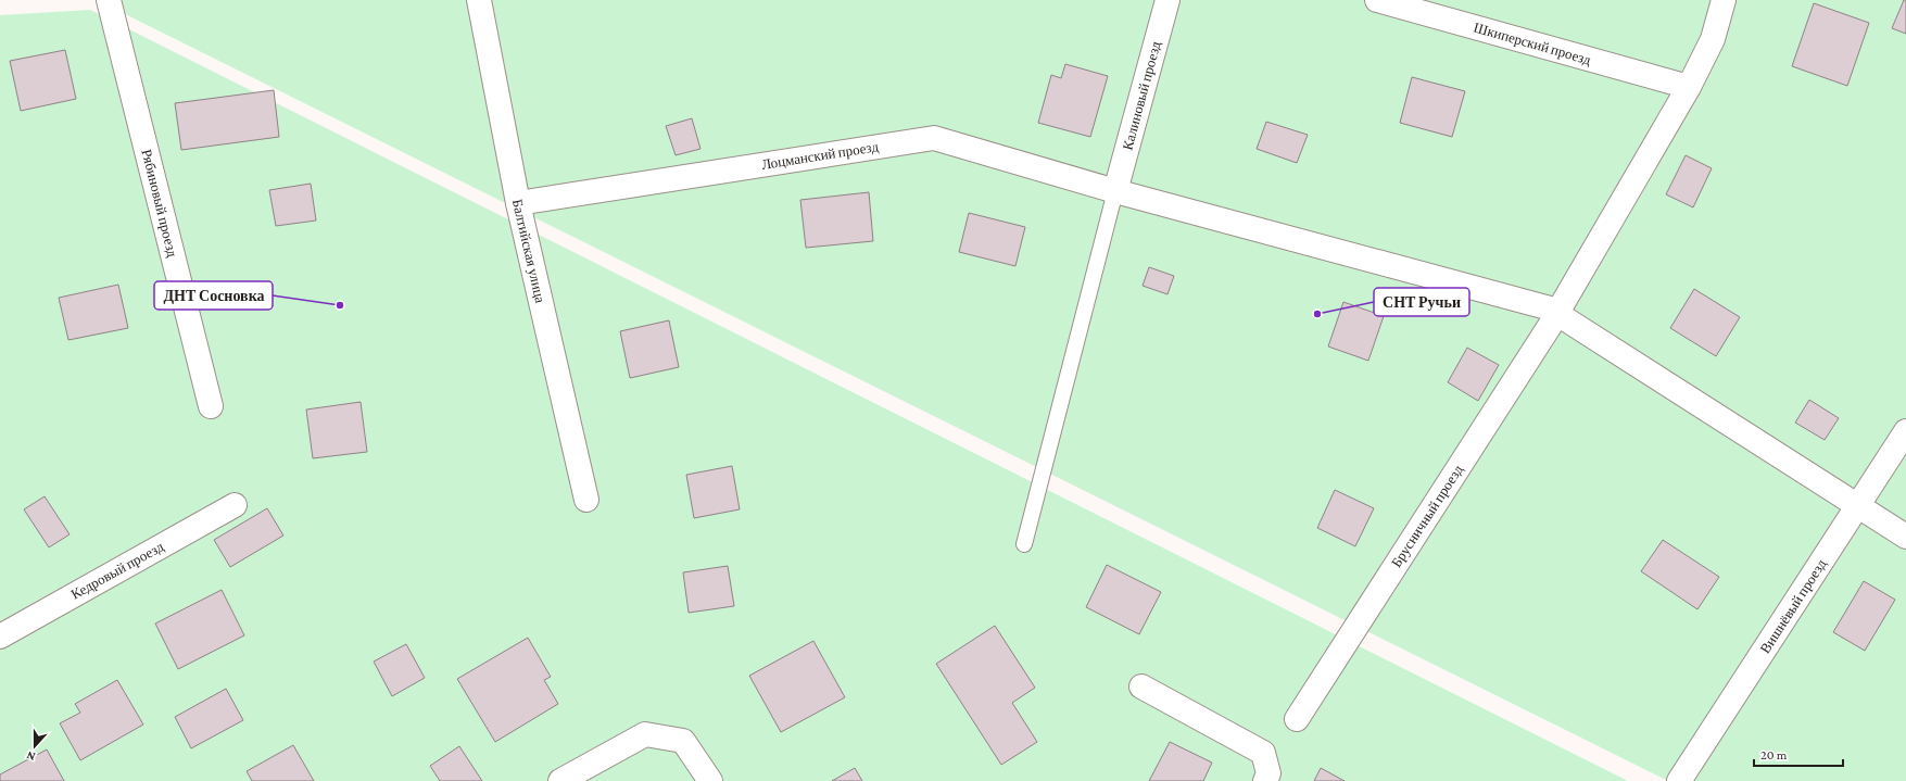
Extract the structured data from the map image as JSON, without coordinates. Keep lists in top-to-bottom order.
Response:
{
  "streets": {
    "street": [
      "Шкиперский проезд",
      "Калиновый проезд",
      "Лоцманский проезд",
      "Рябиновый проезд",
      "Балтийская улица",
      "Брусничный проезд",
      "Кедровый проезд",
      "Вишнёвый проезд"
    ]
  },
  "crossings": [
    ["Шкиперский проезд", "Брусничный проезд"],
    ["Калиновый проезд", "Лоцманский проезд"],
    ["Лоцманский проезд", "Балтийская улица"],
    ["Лоцманский проезд", "Брусничный проезд"],
    ["Лоцманский проезд", "Вишнёвый проезд"]
  ],
  "places": ["ДНТ Сосновка", "СНТ Ручьи"],
  "scale_bar": "20 m",
  "north": "bottom"
}
